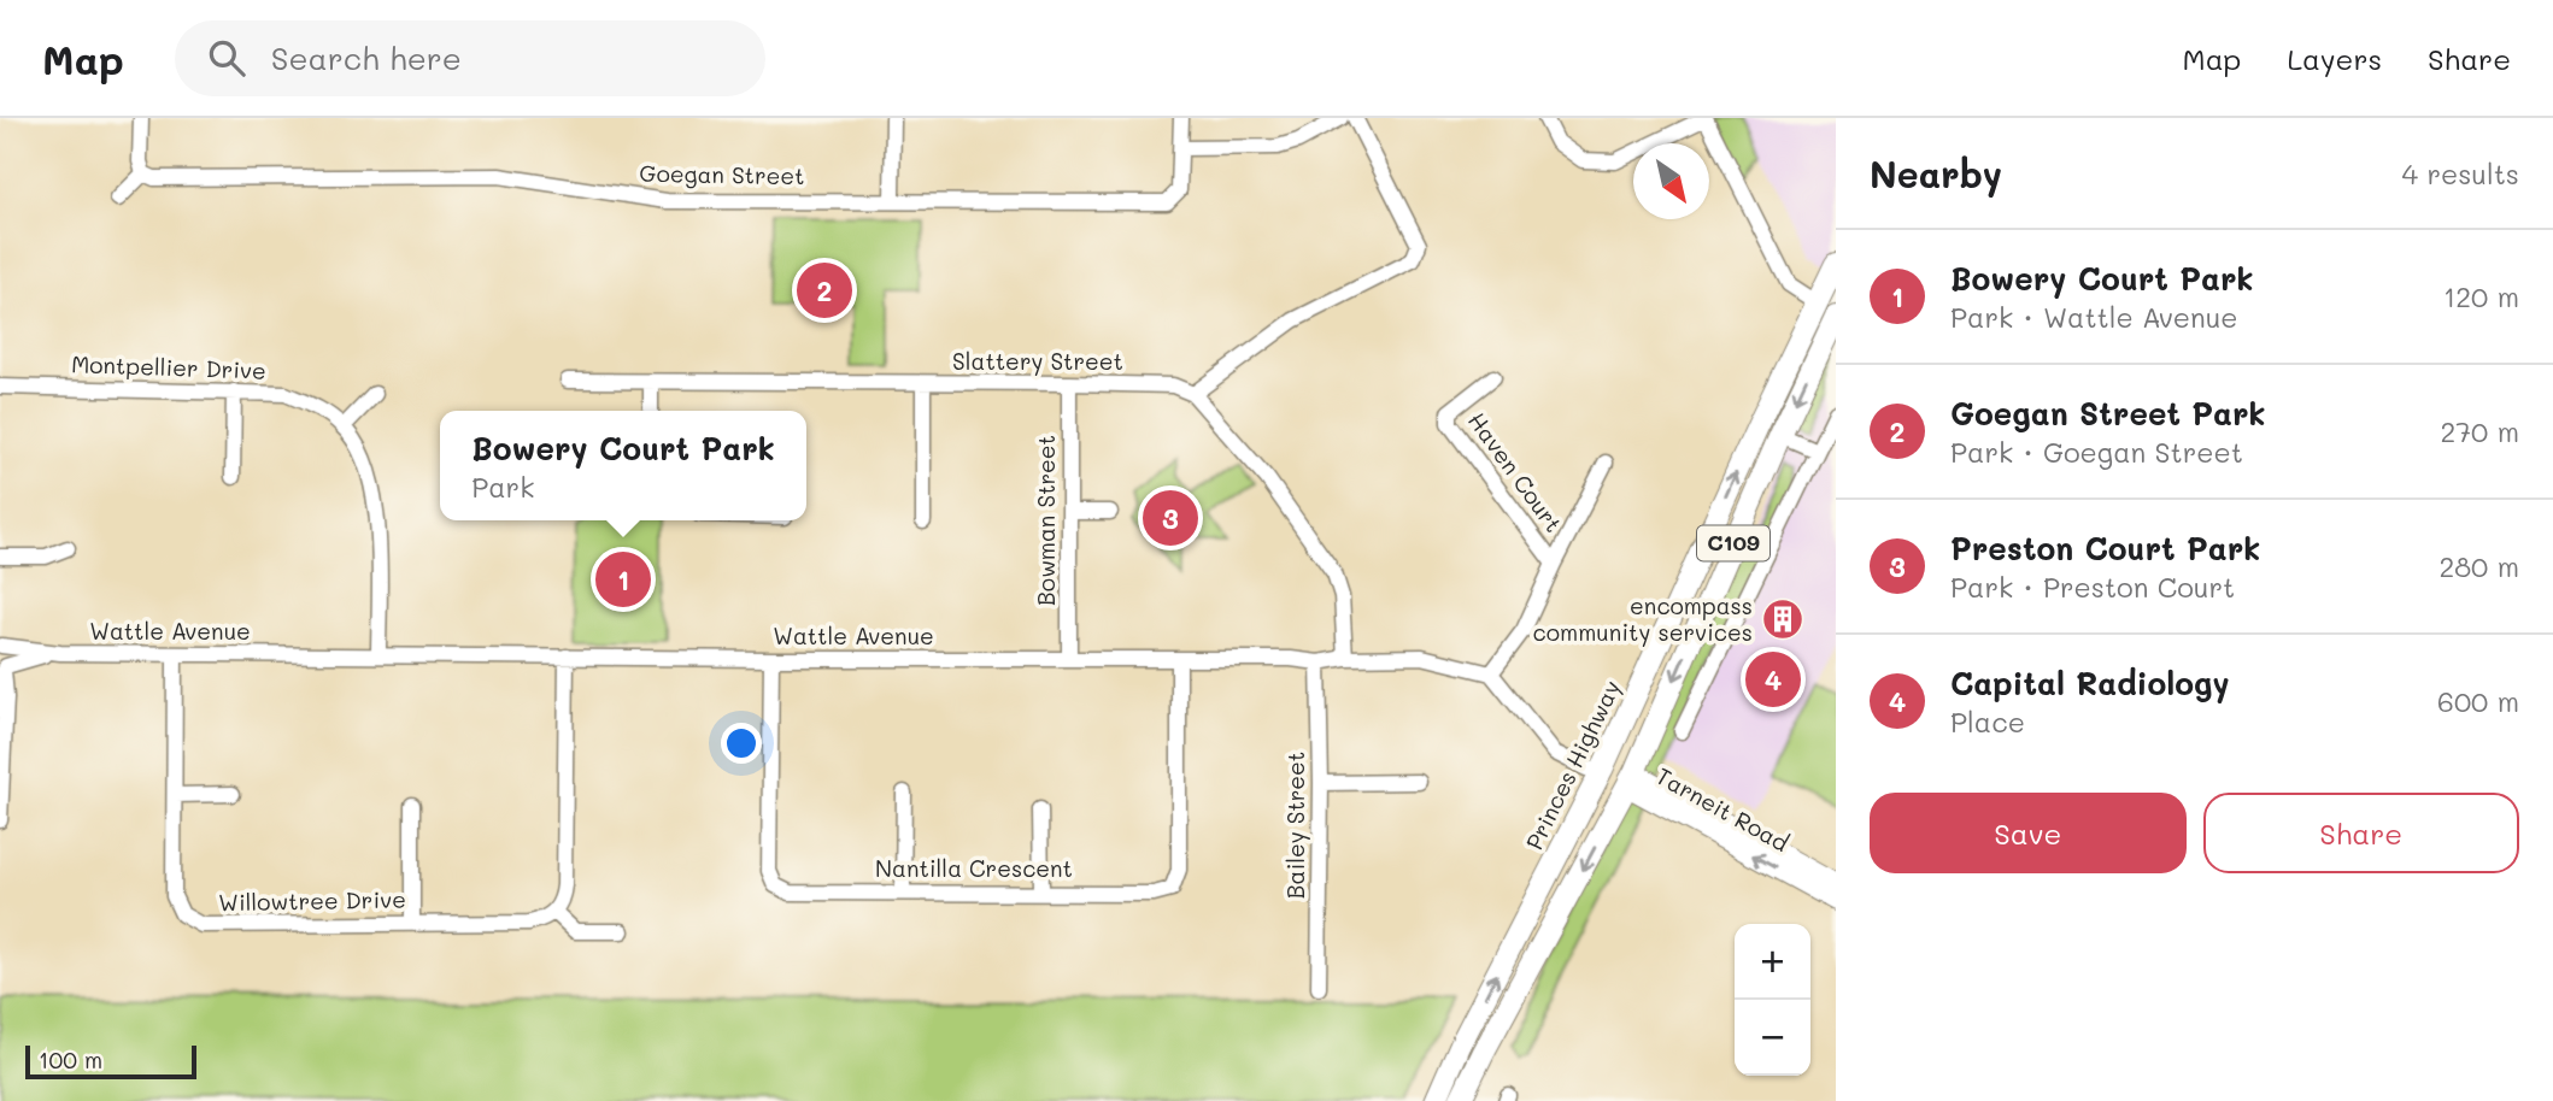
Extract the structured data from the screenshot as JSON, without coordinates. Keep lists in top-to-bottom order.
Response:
{
  "streets": {
    "highway": ["C109", "Princes Highway"],
    "main road": ["Tarneit Road"],
    "street": [
      "Goegan Street",
      "Slattery Street",
      "Montpellier Drive",
      "Haven Court",
      "Bowman Street",
      "Wattle Avenue",
      "Bailey Street",
      "Nantilla Crescent",
      "Willowtree Drive"
    ]
  },
  "crossings": [
    ["Slattery Street", "Bowman Street"],
    ["Montpellier Drive", "Wattle Avenue"],
    ["Bowman Street", "Wattle Avenue"],
    ["C109", "Tarneit Road"],
    ["Wattle Avenue", "Bailey Street"],
    ["Wattle Avenue", "Nantilla Crescent"],
    ["Wattle Avenue", "Willowtree Drive"]
  ],
  "places": {
    "building": ["encompass community services"]
  },
  "scale_bar": "100 m",
  "north": "bottom right",
  "page": {
    "header": "Map",
    "search": "Search here",
    "nav": ["Map", "Layers", "Share"],
    "heading": ["Nearby", "4 results"],
    "list": [
      {
        "mark": "1",
        "name": "Bowery Court Park",
        "note": "Park · Wattle Avenue",
        "value": "120 m"
      },
      {
        "mark": "2",
        "name": "Goegan Street Park",
        "note": "Park · Goegan Street",
        "value": "270 m"
      },
      {
        "mark": "3",
        "name": "Preston Court Park",
        "note": "Park · Preston Court",
        "value": "280 m"
      },
      {
        "mark": "4",
        "name": "Capital Radiology",
        "note": "Place",
        "value": "600 m"
      }
    ],
    "pins": [
      "2",
      "3",
      "1",
      "4"
    ],
    "popup": ["Bowery Court Park", "Park"],
    "buttons": ["Save", "Share"],
    "map_buttons": ["+", "−"],
    "scale": "100 m"
  }
}
